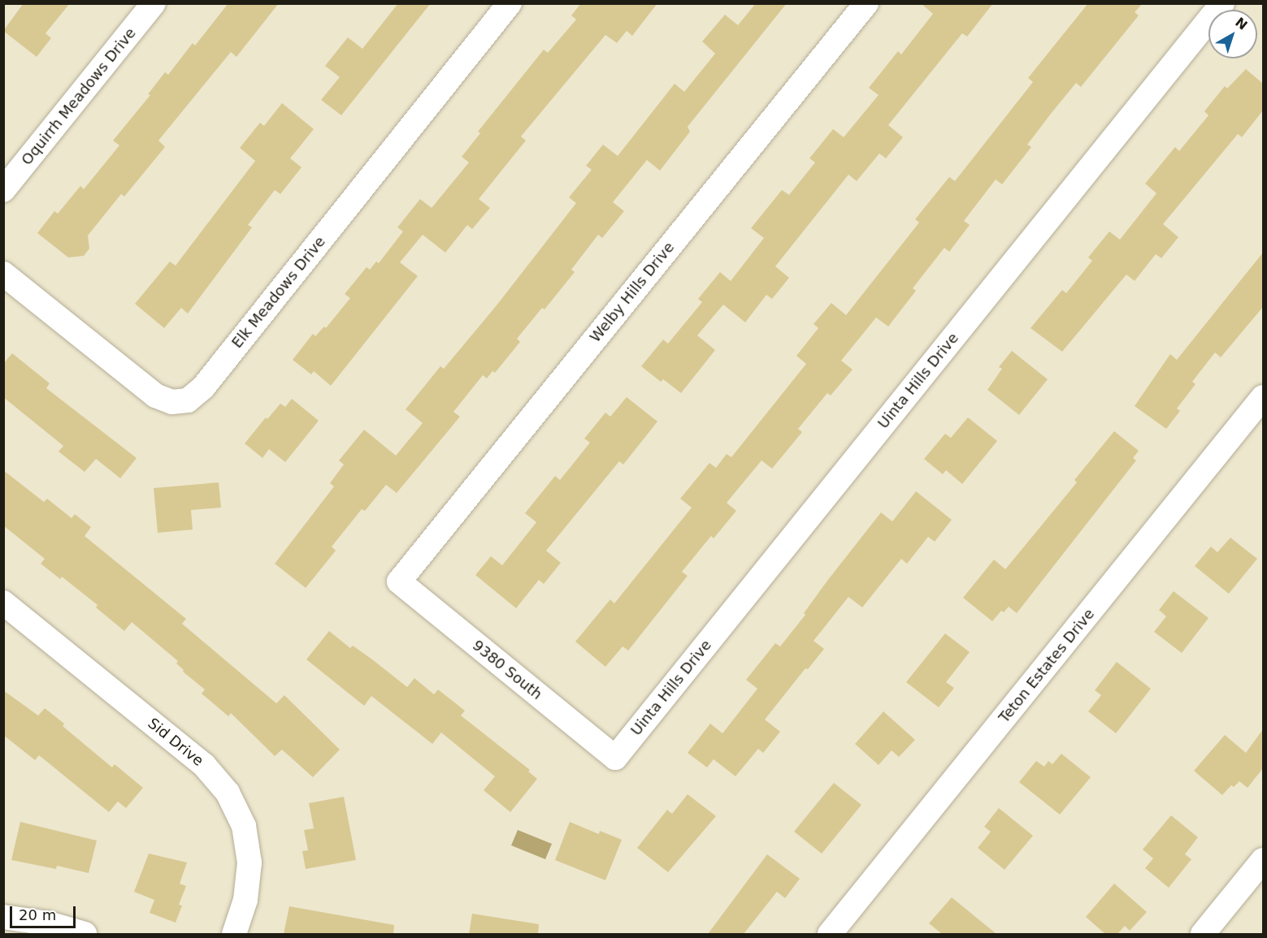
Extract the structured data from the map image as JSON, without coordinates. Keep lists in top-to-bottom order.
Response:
{
  "streets": {
    "street": [
      "Oquirrh Meadows Drive",
      "Elk Meadows Drive",
      "Welby Hills Drive",
      "Uinta Hills Drive",
      "Teton Estates Drive",
      "9380 South",
      "Sid Drive"
    ]
  },
  "crossings": [
    ["Welby Hills Drive", "9380 South"],
    ["Uinta Hills Drive", "9380 South"]
  ],
  "scale_bar": "20 m",
  "north": "top right"
}
